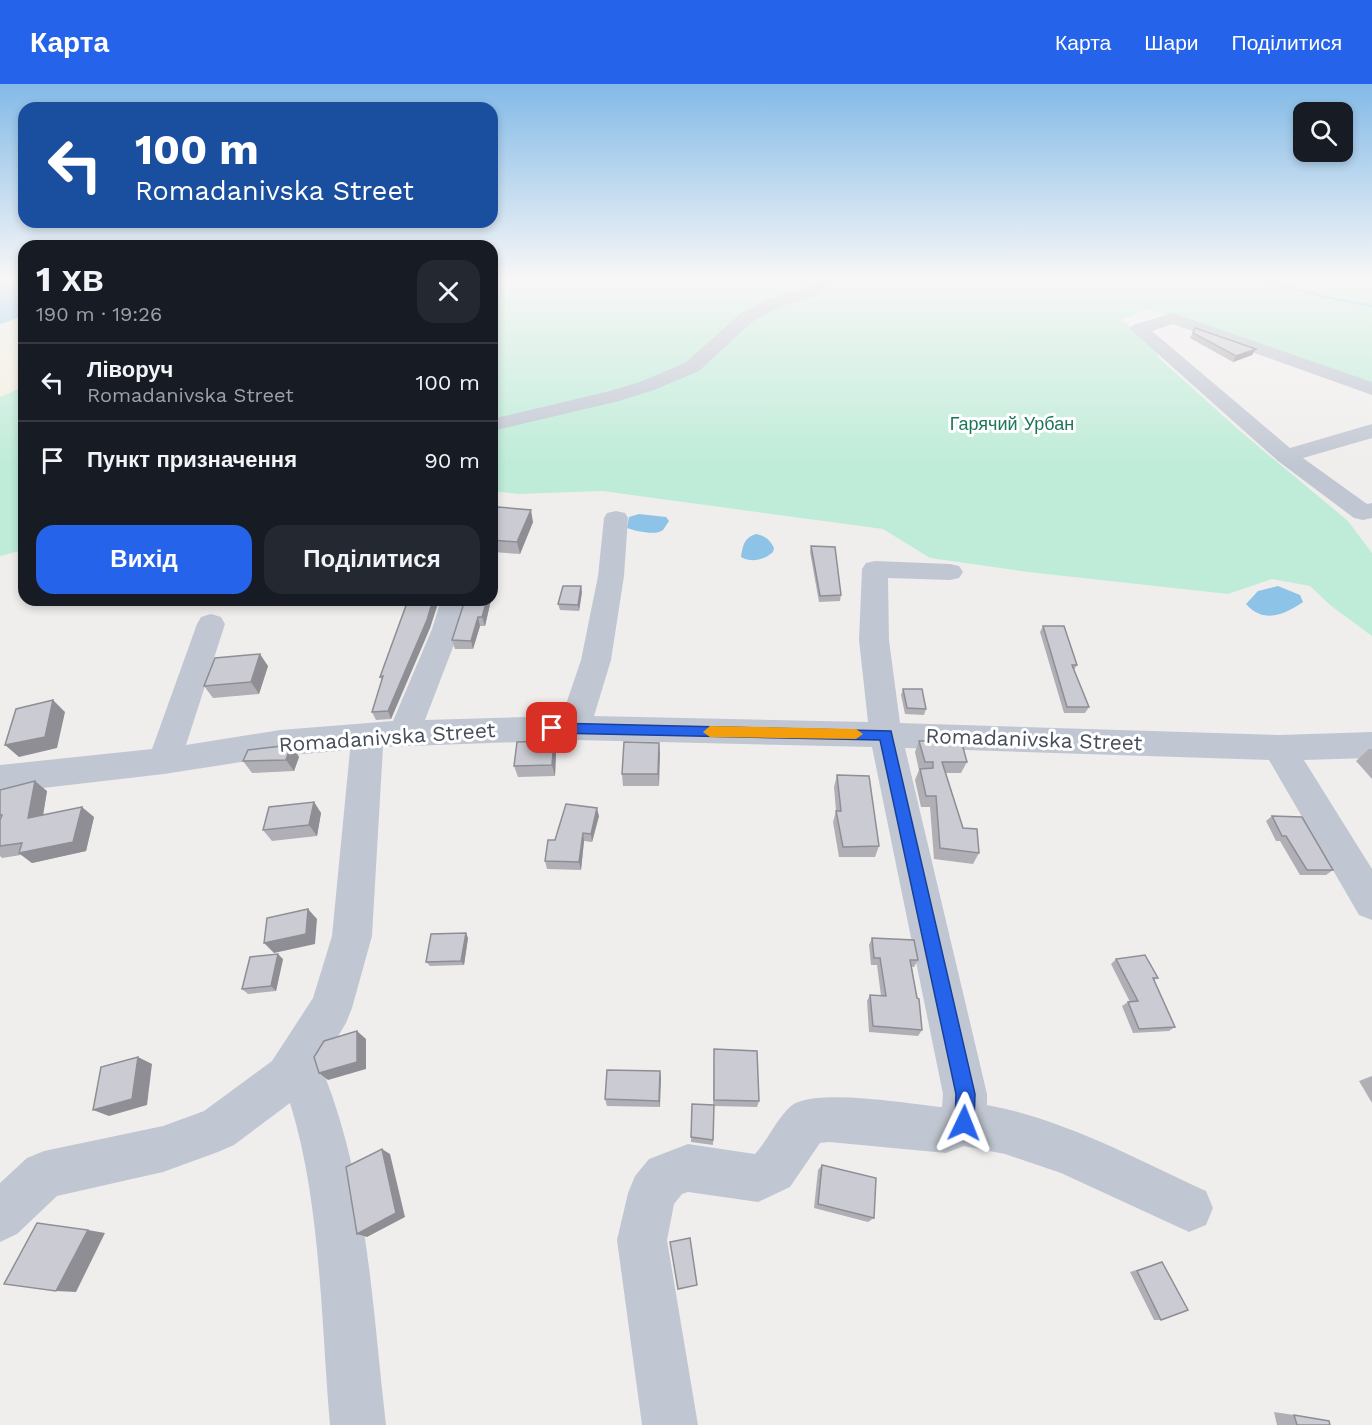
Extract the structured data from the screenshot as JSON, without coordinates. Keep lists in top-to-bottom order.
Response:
{
  "streets": {
    "street": ["Romadanivska Street"]
  },
  "parks": ["Гарячий Урбан"],
  "page": {
    "header": "Карта",
    "nav": ["Карта", "Шари", "Поділитися"],
    "turn": ["100 m", "Romadanivska Street"],
    "heading": ["1 хв", "190 m · 19:26"],
    "list": [
      {
        "name": "Ліворуч",
        "note": "Romadanivska Street",
        "value": "100 m"
      },
      {
        "name": "Пункт призначення",
        "value": "90 m"
      }
    ],
    "buttons": ["Вихід", "Поділитися"]
  }
}
